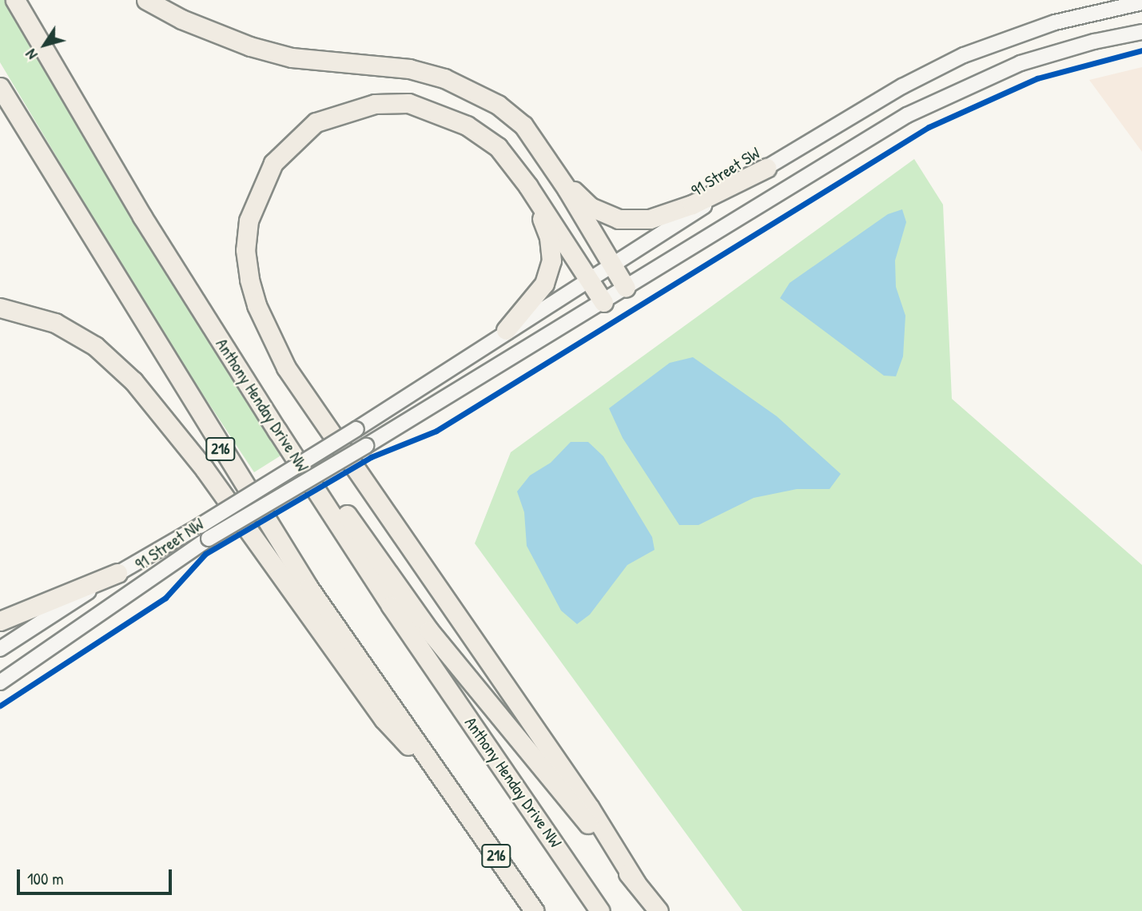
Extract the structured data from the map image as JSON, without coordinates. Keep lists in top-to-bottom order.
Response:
{
  "streets": {
    "highway": ["Anthony Henday Drive NW", "216"],
    "main road": ["91 Street SW", "91 Street NW"]
  },
  "crossings": [
    ["91 Street SW", "91 Street NW"]
  ],
  "scale_bar": "100 m",
  "north": "bottom left"
}
